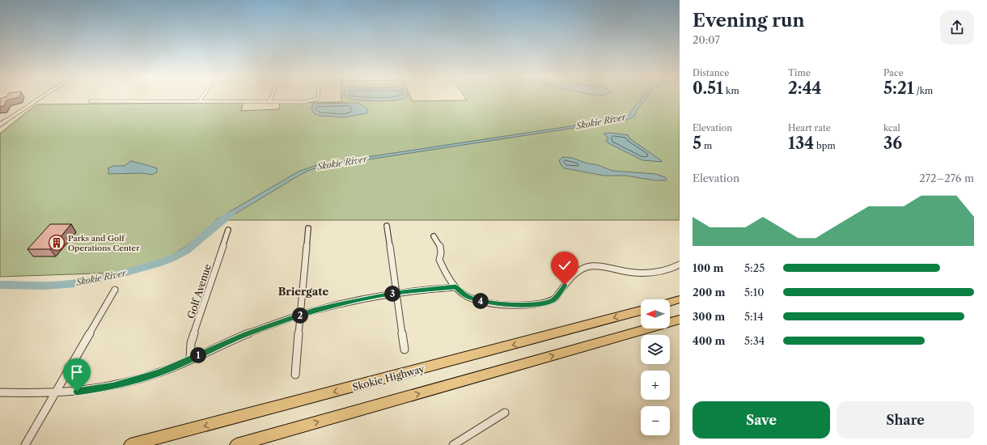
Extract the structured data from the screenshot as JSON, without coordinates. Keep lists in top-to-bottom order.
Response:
{
  "streets": {
    "highway": ["Skokie Highway"],
    "street": ["Golf Avenue"]
  },
  "districts": ["Briergate"],
  "water": ["Skokie River"],
  "places": {
    "building": ["Parks and Golf Operations Center"]
  },
  "north": "left",
  "page": {
    "heading": ["Evening run", "20:07"],
    "stats": [
      ["Distance", "0.51 km"],
      ["Time", "2:44"],
      ["Pace", "5:21 /km"],
      ["Elevation", "5 m"],
      ["Heart rate", "134 bpm"],
      ["kcal", "36"]
    ],
    "chart": ["Elevation", "272–276 m"],
    "list": [
      {
        "name": "100 m",
        "note": "5:25"
      },
      {
        "name": "200 m",
        "note": "5:10"
      },
      {
        "name": "300 m",
        "note": "5:14"
      },
      {
        "name": "400 m",
        "note": "5:34"
      }
    ],
    "pins": [
      "3",
      "4",
      "2",
      "1"
    ],
    "map_buttons": ["+", "−"],
    "buttons": ["Save", "Share"]
  }
}
